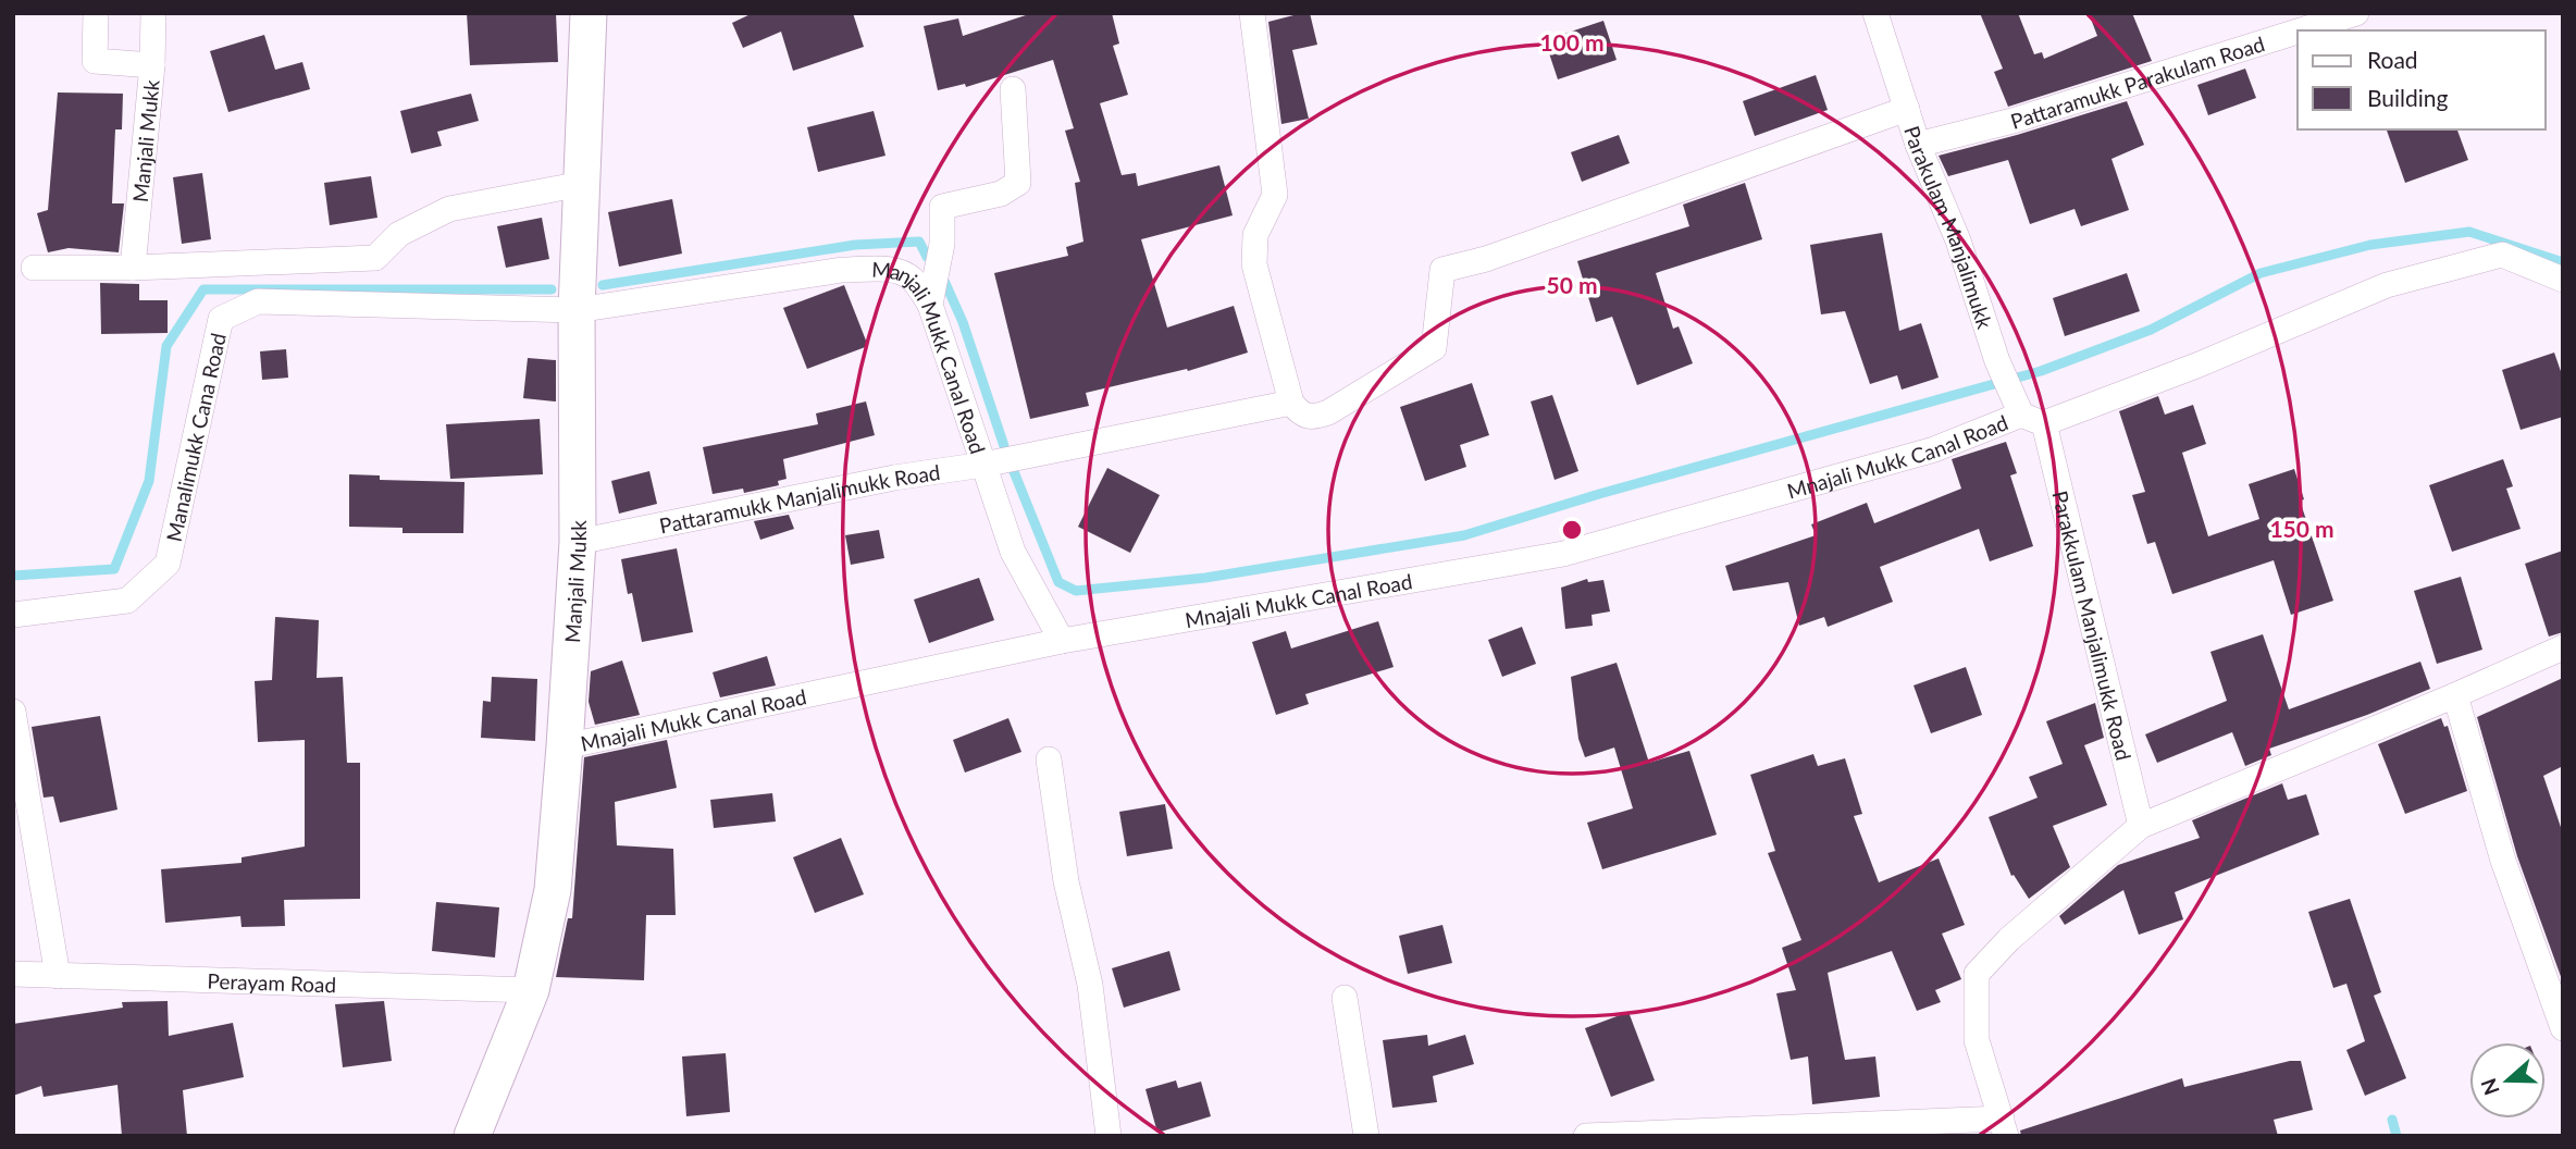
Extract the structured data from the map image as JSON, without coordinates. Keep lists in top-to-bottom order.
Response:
{
  "streets": {
    "street": [
      "Pattaramukk Parakulam Road",
      "Manjali Mukk",
      "Parakulam Manjalimukk",
      "Manjali Mukk Canal Road",
      "Manalimukk Cana Road",
      "Mnajali Mukk Canal Road",
      "Pattaramukk Manjalimukk Road",
      "Parakkulam Manjalimukk Road",
      "Perayam Road"
    ]
  },
  "crossings": [
    ["Pattaramukk Parakulam Road", "Parakulam Manjalimukk"],
    ["Manjali Mukk", "Manjali Mukk Canal Road"],
    ["Manjali Mukk", "Manalimukk Cana Road"],
    ["Manjali Mukk", "Mnajali Mukk Canal Road"],
    ["Manjali Mukk", "Pattaramukk Manjalimukk Road"],
    ["Manjali Mukk", "Perayam Road"],
    ["Parakulam Manjalimukk", "Mnajali Mukk Canal Road"],
    ["Parakulam Manjalimukk", "Parakkulam Manjalimukk Road"],
    ["Manjali Mukk Canal Road", "Manalimukk Cana Road"],
    ["Manjali Mukk Canal Road", "Mnajali Mukk Canal Road"],
    ["Manjali Mukk Canal Road", "Pattaramukk Manjalimukk Road"],
    ["Mnajali Mukk Canal Road", "Parakkulam Manjalimukk Road"]
  ],
  "legend": ["Road", "Building"],
  "north": "left",
  "rings": ["100 m", "50 m", "150 m"]
}
